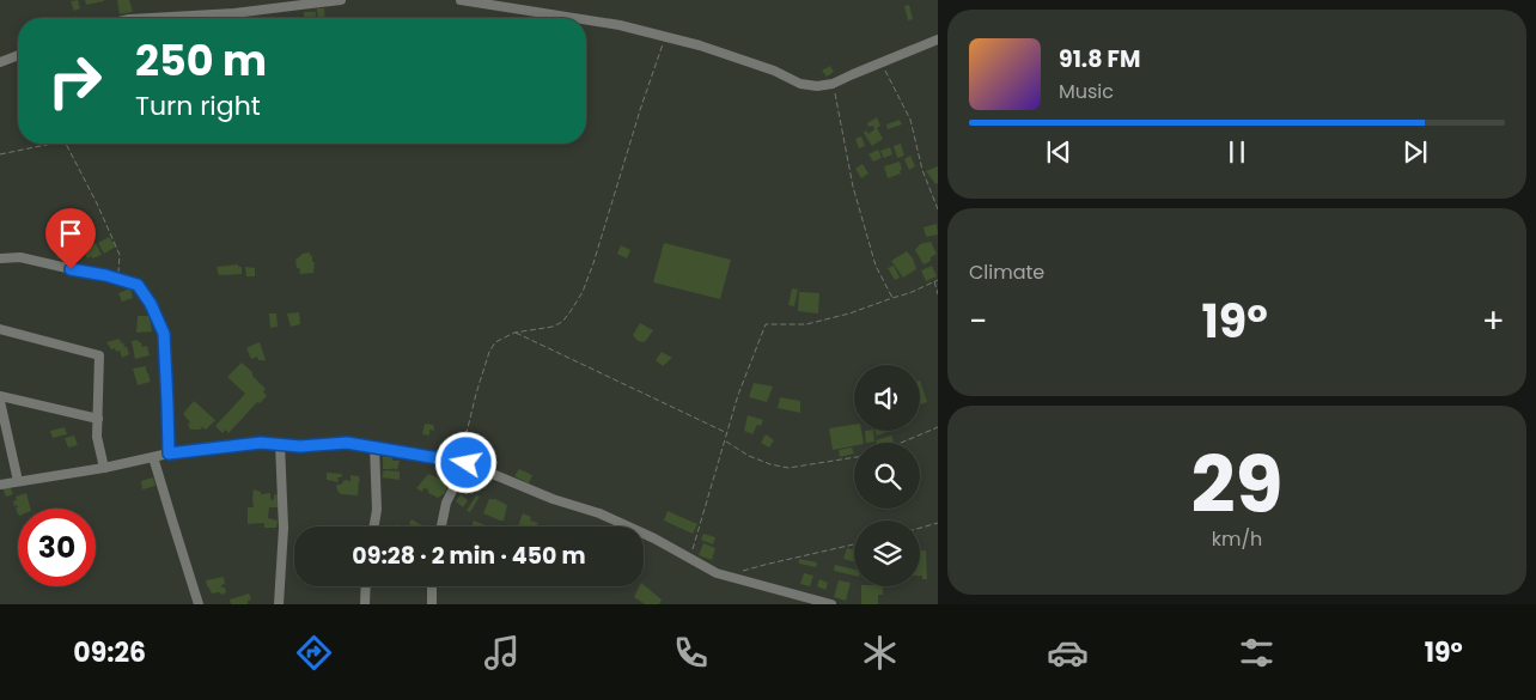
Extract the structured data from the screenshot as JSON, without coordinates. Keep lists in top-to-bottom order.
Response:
{
  "page": {
    "turn": ["250 m", "Turn right"],
    "song": ["91.8 FM", "Music"],
    "tile": [
      "Climate",
      ["29", "km/h"]
    ],
    "heat": ["−", "19°", "+"],
    "limit": "30",
    "trip": "09:28 · 2 min · 450 m",
    "tabs": ["09:26", "19°"]
  }
}
